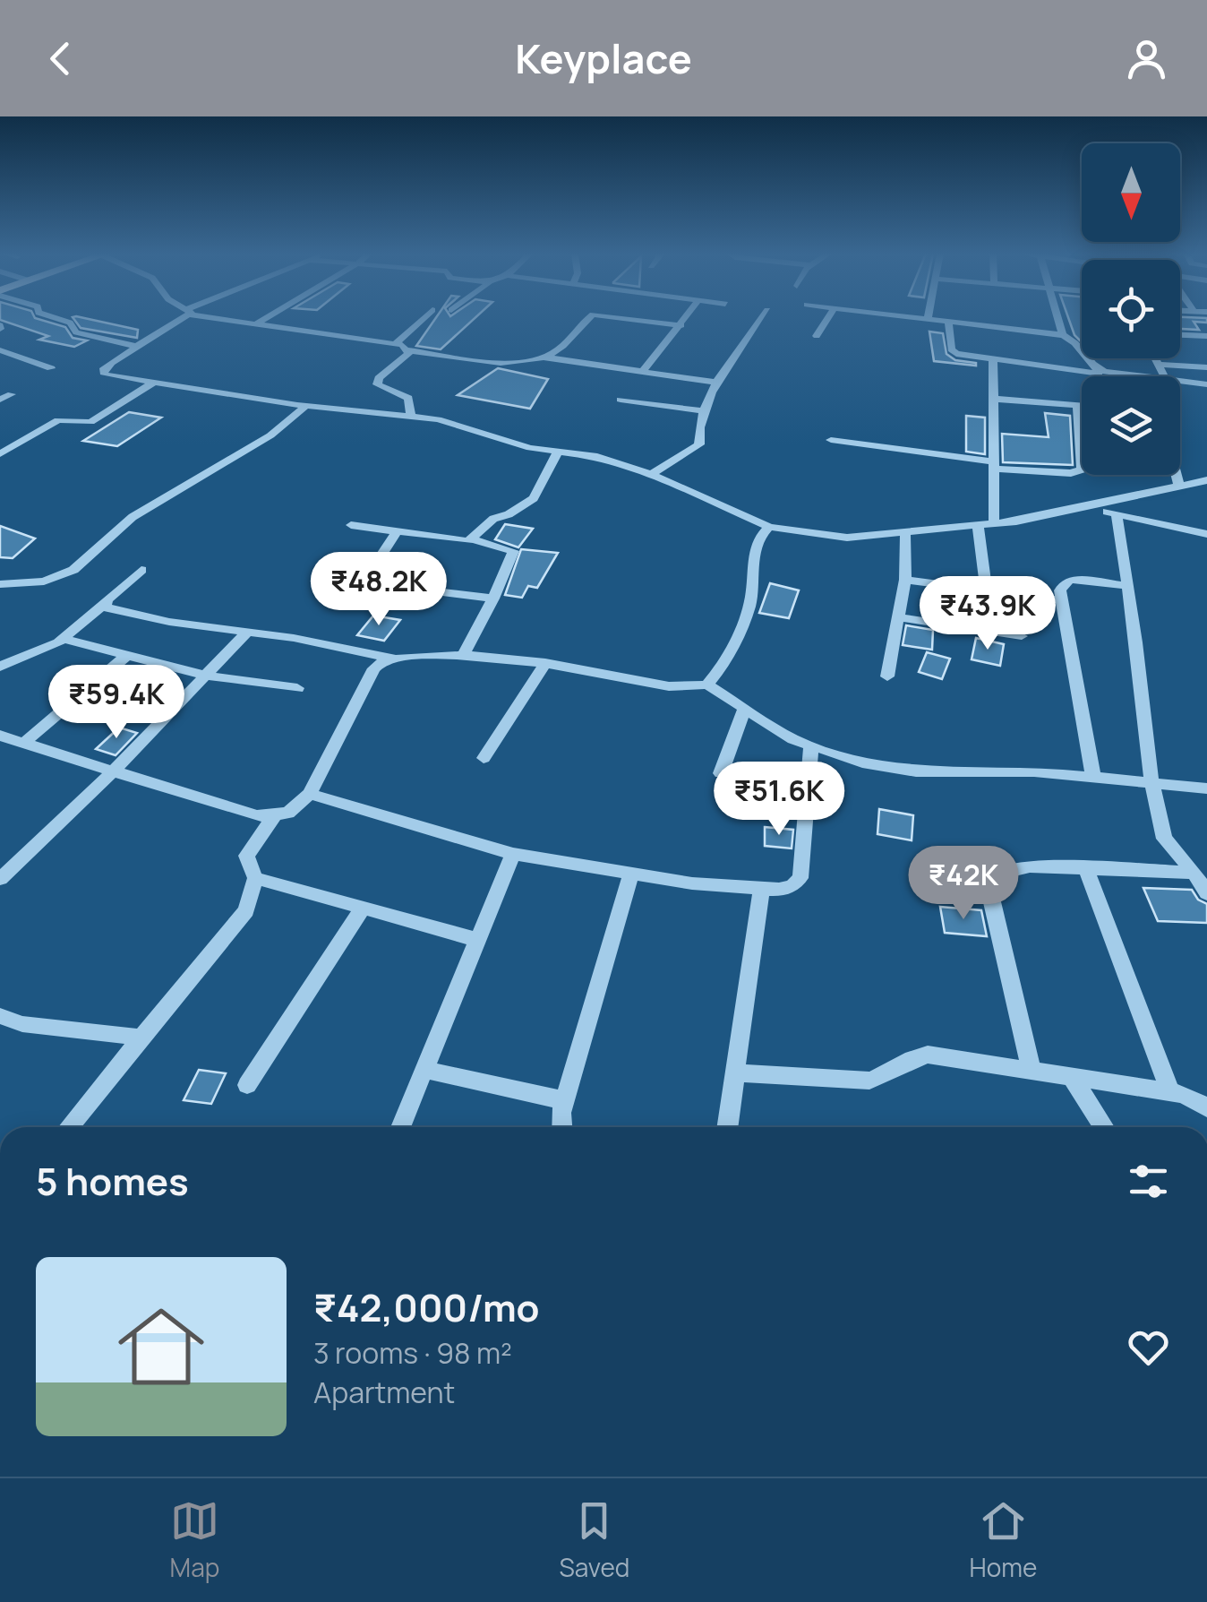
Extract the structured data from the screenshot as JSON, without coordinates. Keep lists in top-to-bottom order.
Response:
{
  "north": "bottom",
  "page": {
    "header": "Keyplace",
    "price": [
      "₹48.2K",
      "₹43.9K",
      "₹59.4K",
      "₹51.6K",
      "₹42K"
    ],
    "heading": "5 homes",
    "list": [
      {
        "name": "₹42,000/mo",
        "note": "3 rooms · 98 m² · Apartment"
      }
    ],
    "tabs": ["Map", "Saved", "Home"]
  }
}
